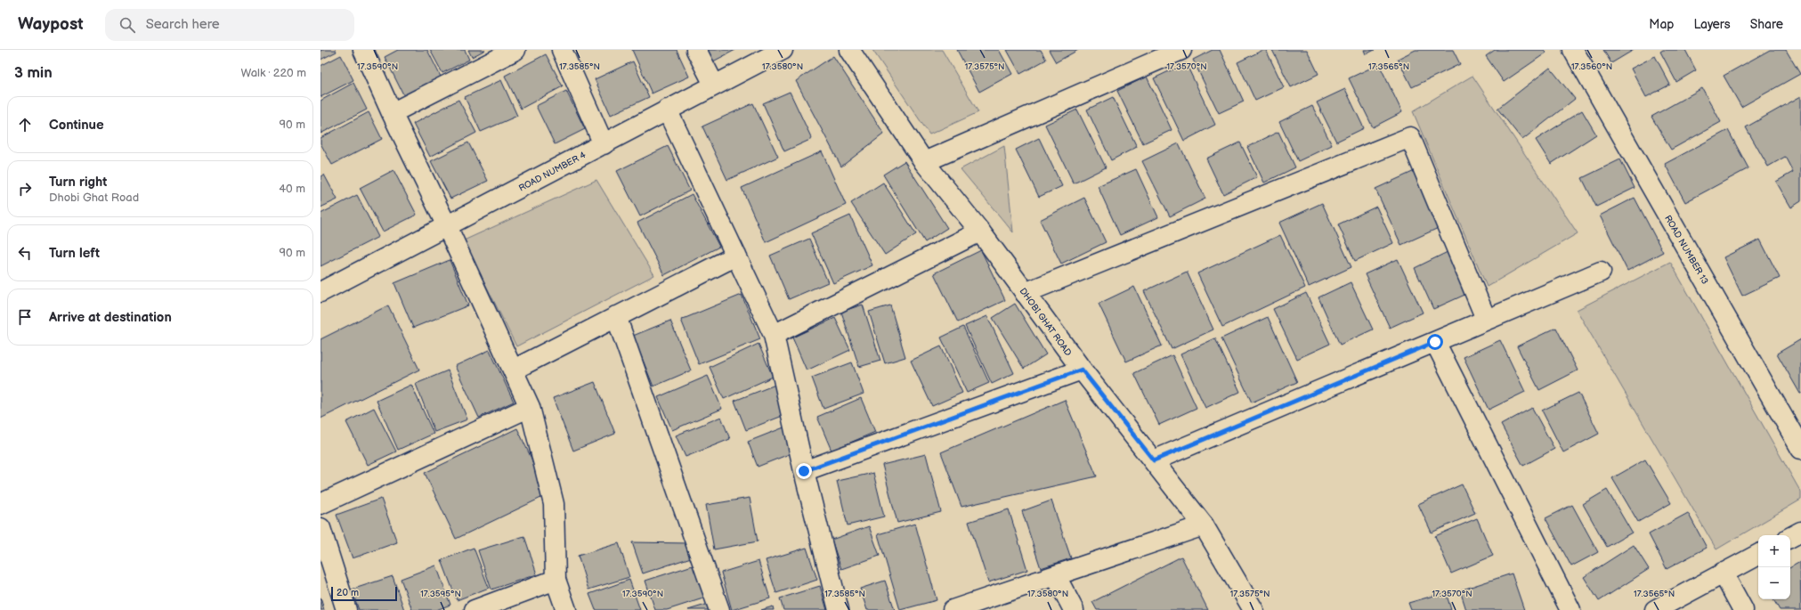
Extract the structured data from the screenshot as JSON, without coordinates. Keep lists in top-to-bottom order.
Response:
{
  "streets": {
    "street": ["ROAD NUMBER 4", "ROAD NUMBER 13", "DHOBI GHAT ROAD"]
  },
  "scale_bar": "20 m",
  "page": {
    "header": "Waypost",
    "search": "Search here",
    "nav": ["Map", "Layers", "Share"],
    "heading": ["3 min", "Walk · 220 m"],
    "list": [
      ["Continue", "90 m"],
      ["Turn right", "Dhobi Ghat Road", "40 m"],
      ["Turn left", "90 m"],
      "Arrive at destination"
    ],
    "map_buttons": ["+", "−"],
    "scale": "20 m"
  },
  "coordinates": [
    "17.3590°N",
    "17.3585°N",
    "17.3580°N",
    "17.3575°N",
    "17.3570°N",
    "17.3565°N",
    "17.3560°N",
    "17.3595°N"
  ]
}
